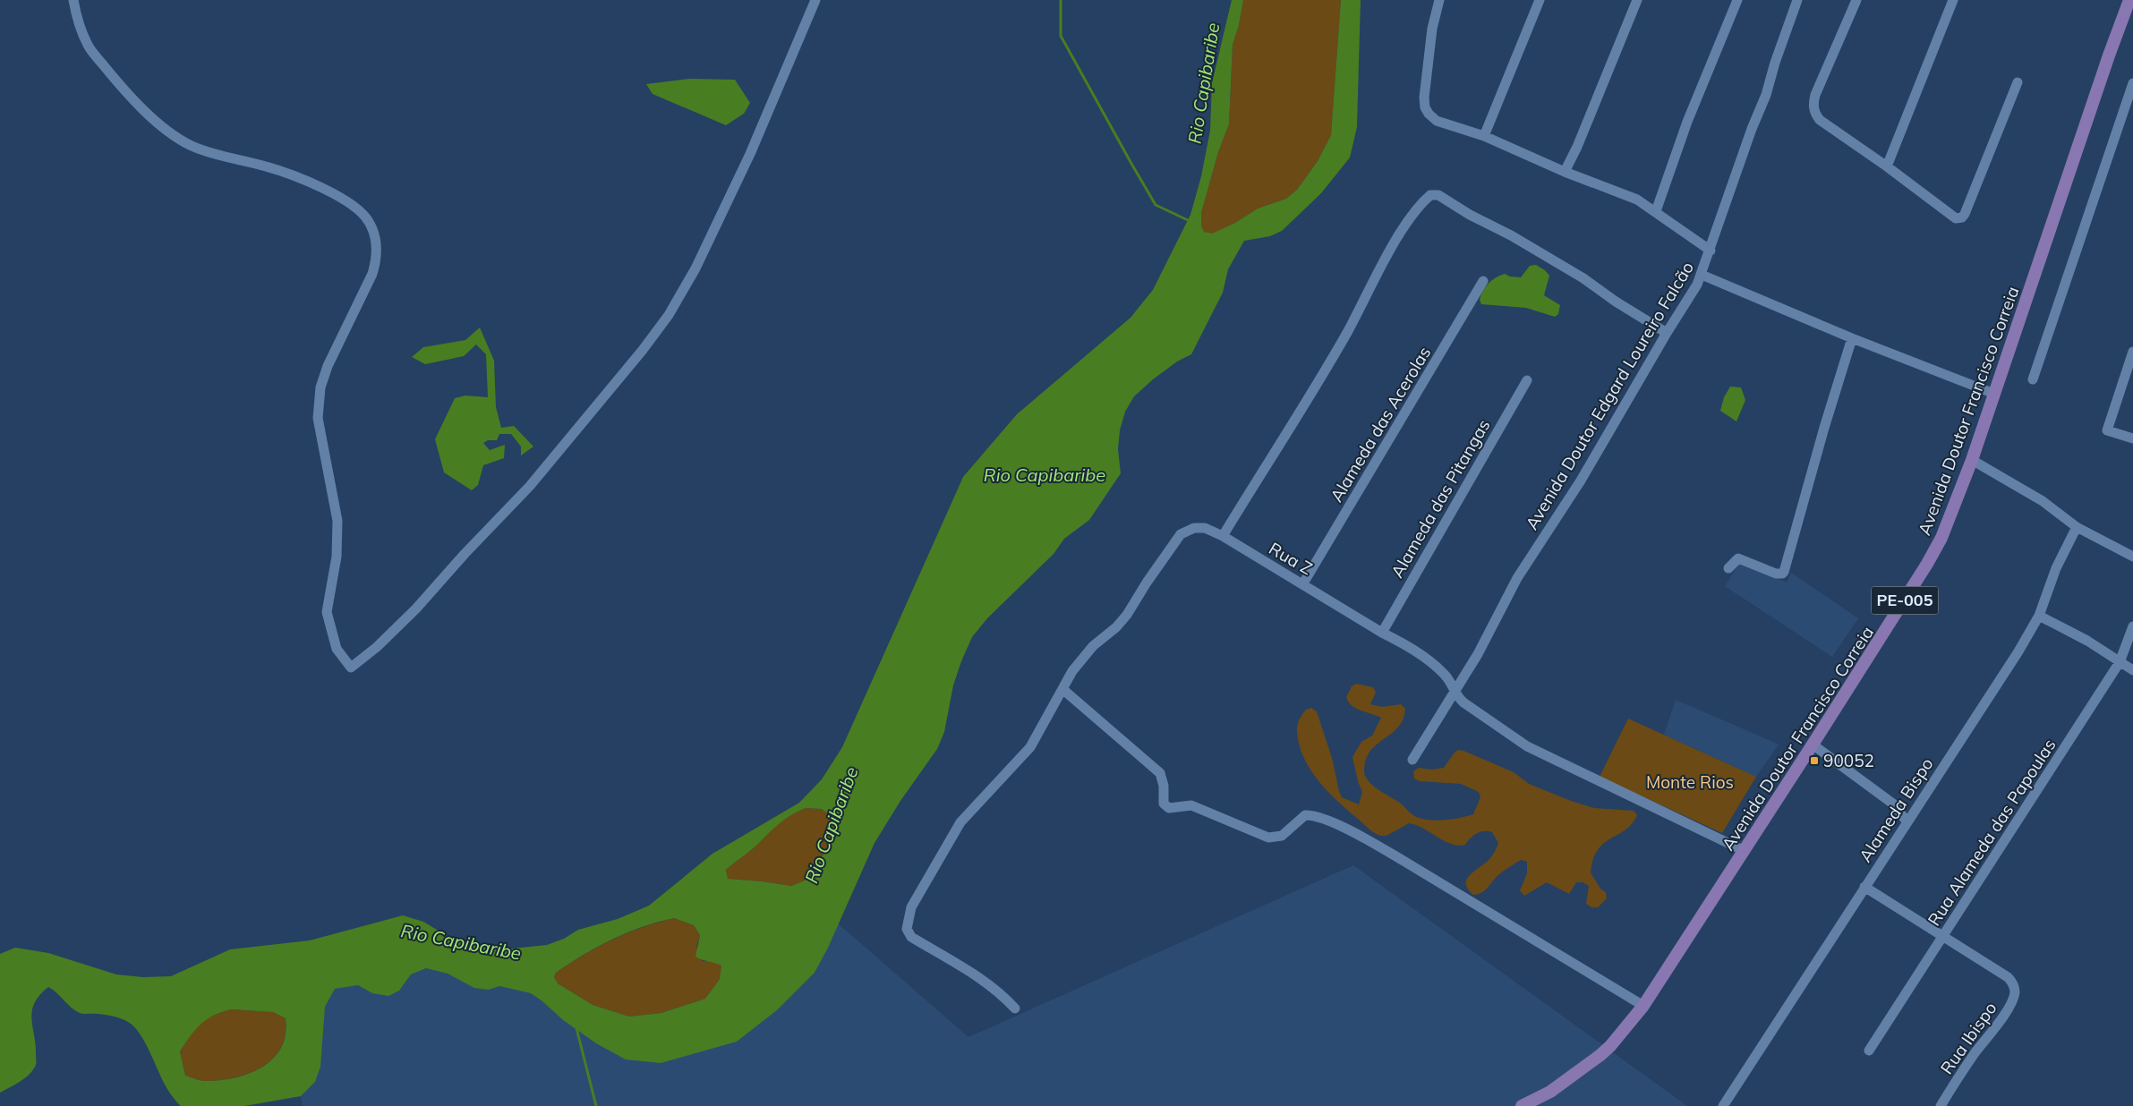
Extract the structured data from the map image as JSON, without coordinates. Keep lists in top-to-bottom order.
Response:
{
  "streets": {
    "main road": ["Avenida Doutor Francisco Correia", "PE-005"],
    "street": [
      "Avenida Doutor Edgard Loureiro Falcão",
      "Alameda das Acerolas",
      "Alameda das Pitangas",
      "Rua Z",
      "Alameda Bispo",
      "Rua Alameda das Papoulas",
      "Rua Ibispo"
    ]
  },
  "crossings": [
    ["Avenida Doutor Edgard Loureiro Falcão", "Rua Z"],
    ["Alameda das Acerolas", "Rua Z"],
    ["Alameda das Pitangas", "Rua Z"],
    ["Rua Alameda das Papoulas", "Rua Ibispo"]
  ],
  "water": ["Rio Capibaribe"],
  "parks": ["Monte Rios"],
  "places": {
    "transit": ["90052"]
  }
}
